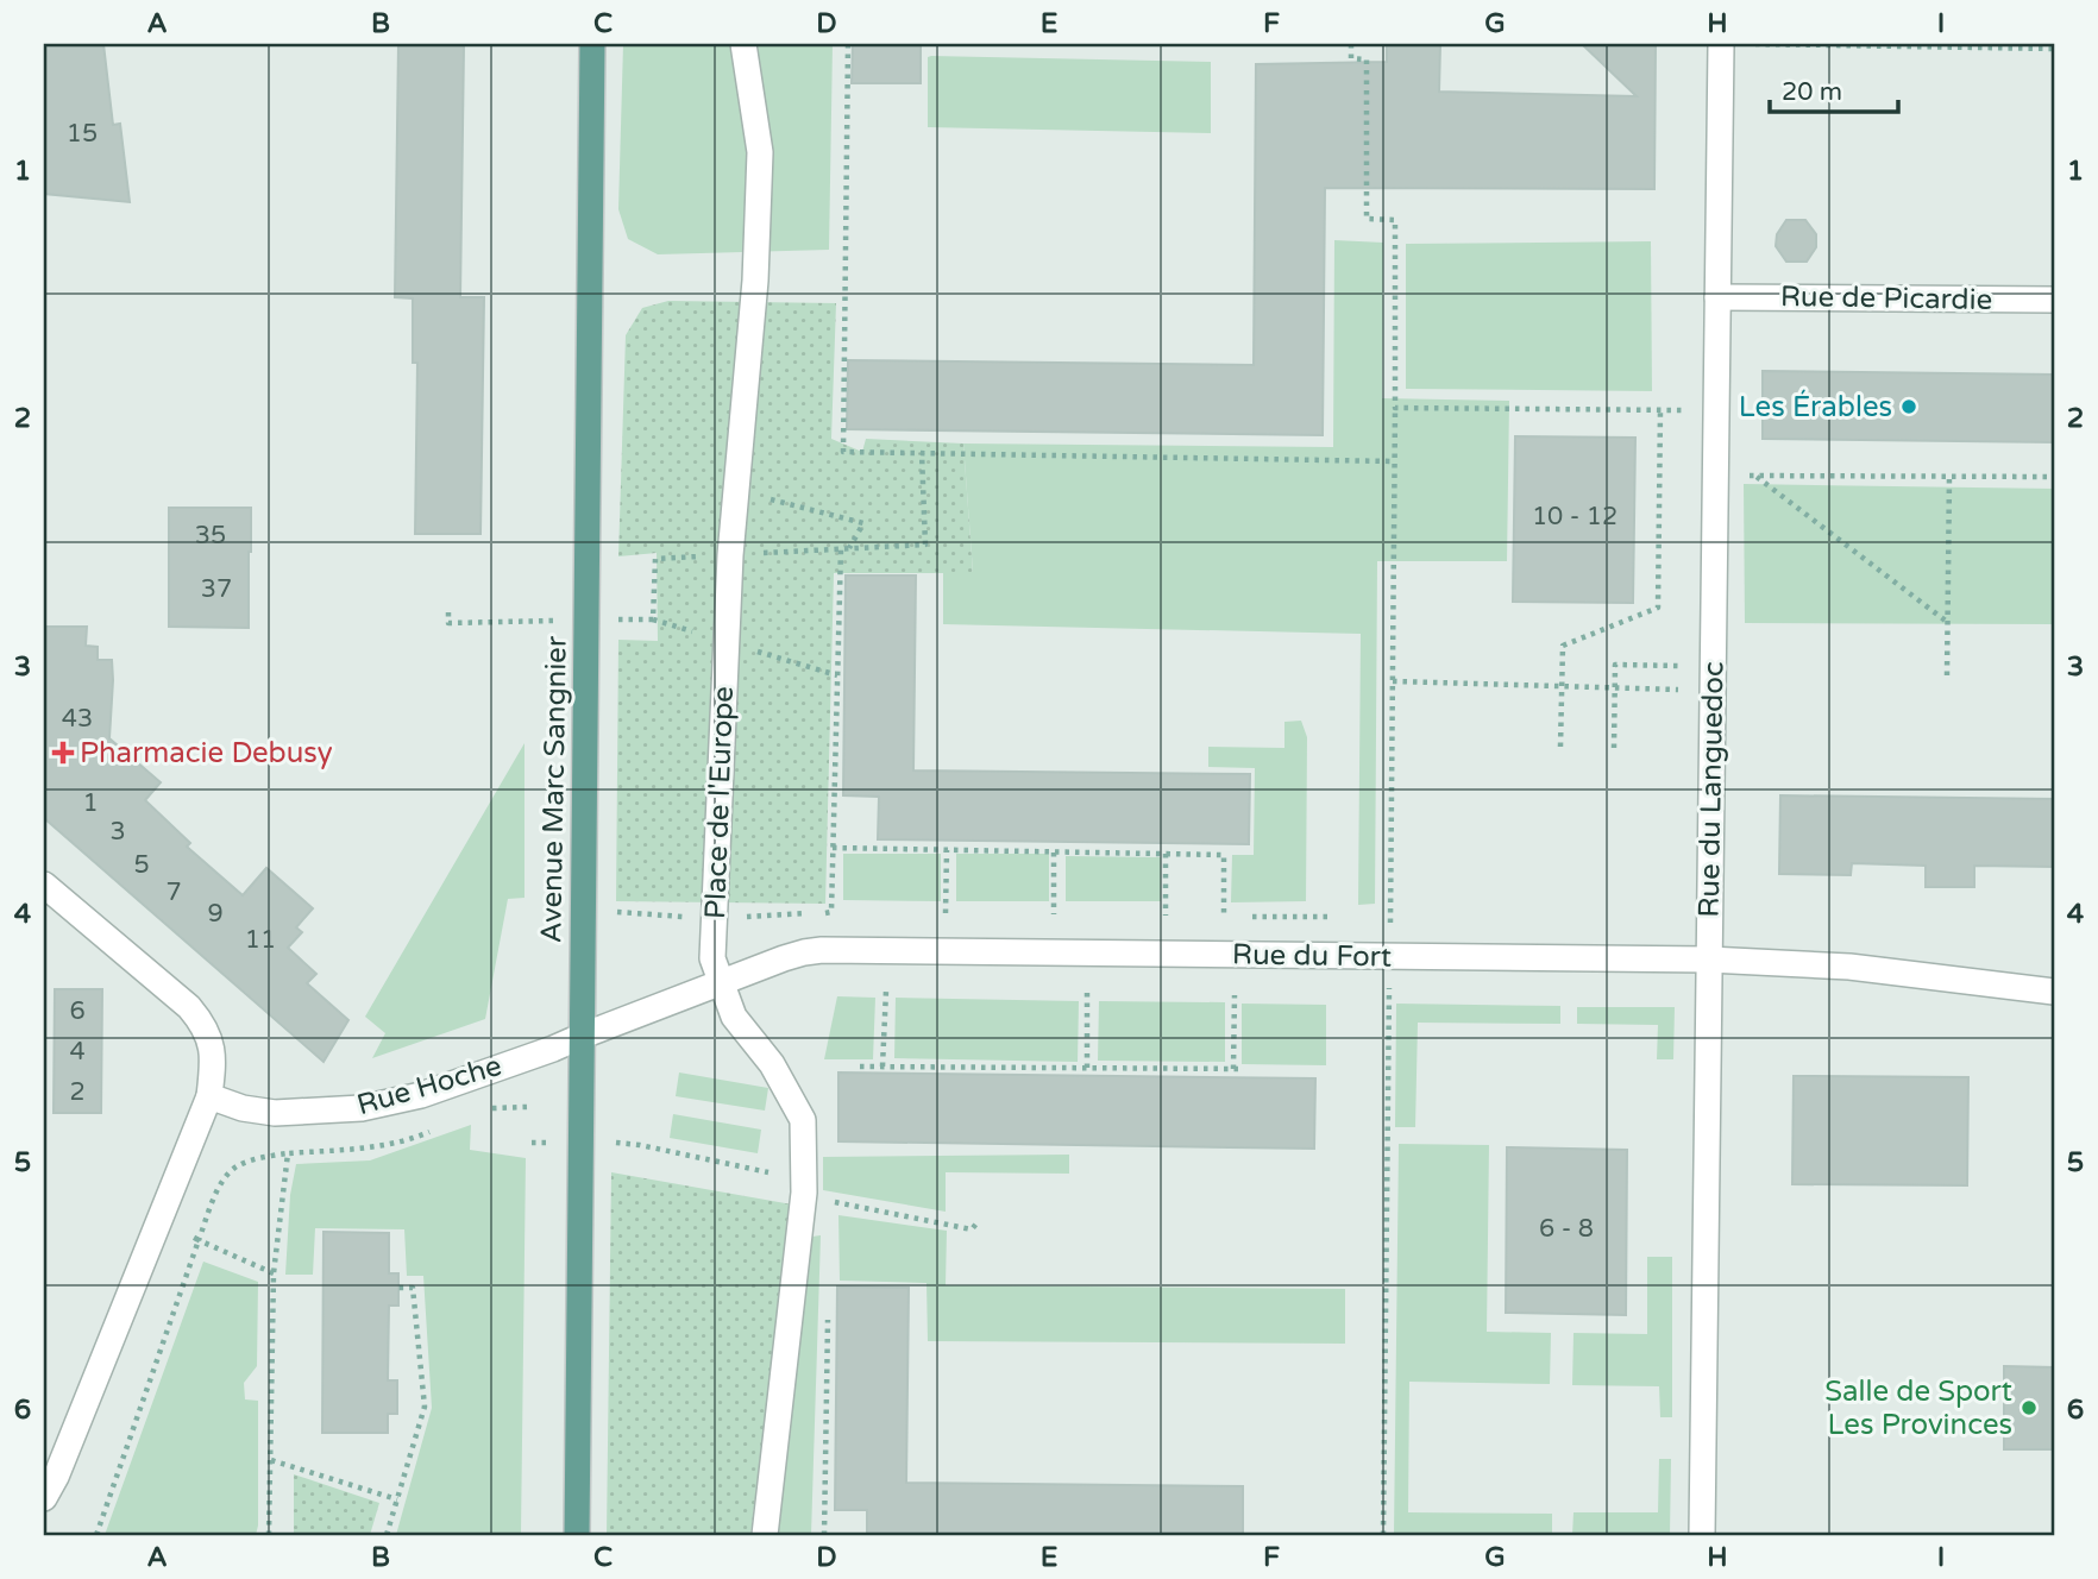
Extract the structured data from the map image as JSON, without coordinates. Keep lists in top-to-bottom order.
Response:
{
  "streets": {
    "main road": ["Avenue Marc Sangnier"],
    "street": [
      "Rue de Picardie",
      "Rue du Languedoc",
      "Place de l'Europe",
      "Rue du Fort",
      "Rue Hoche"
    ]
  },
  "crossings": [
    ["Rue de Picardie", "Rue du Languedoc"],
    ["Avenue Marc Sangnier", "Rue du Fort"],
    ["Avenue Marc Sangnier", "Rue Hoche"],
    ["Rue du Languedoc", "Rue du Fort"],
    ["Place de l'Europe", "Rue du Fort"],
    ["Rue du Fort", "Rue Hoche"]
  ],
  "places": {
    "other": ["Les Érables", "Salle de Sport Les Provinces"],
    "health": ["Pharmacie Debusy"]
  },
  "house_numbers": [
    "15",
    "10 - 12",
    "35",
    "37",
    "43",
    "1",
    "3",
    "5",
    "7",
    "9",
    "11",
    "6",
    "4",
    "2",
    "6 - 8"
  ],
  "scale_bar": "20 m",
  "grid": {
    "columns": [
      "A",
      "B",
      "C",
      "D",
      "E",
      "F",
      "G",
      "H",
      "I"
    ],
    "rows": [
      "1",
      "2",
      "3",
      "4",
      "5",
      "6"
    ]
  }
}
